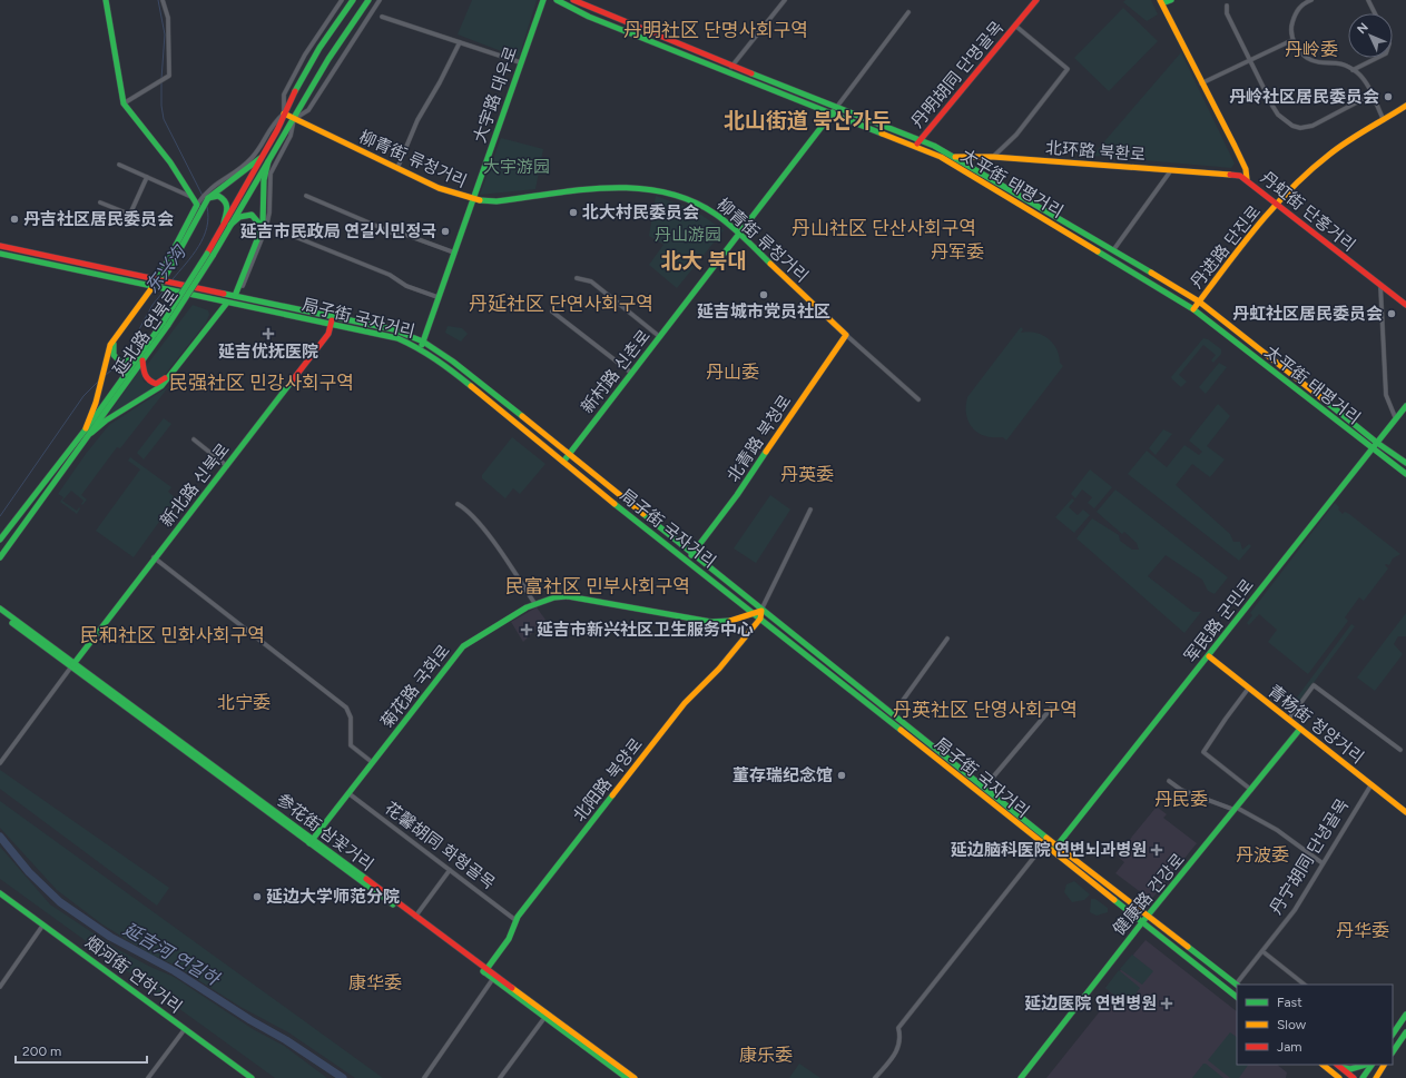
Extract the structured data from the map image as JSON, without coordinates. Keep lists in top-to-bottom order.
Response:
{
  "streets": {
    "main road": [
      "丹明胡同 단명골목",
      "大宇路 대우로",
      "北环路 북환로",
      "柳青街 류청거리",
      "太平街 태평거리",
      "丹虹街 단홍거리",
      "丹进路 단진로",
      "局子街 국자거리",
      "延北路 연북로",
      "新村路 신촌로",
      "北青路 북청로",
      "新北路 신북로",
      "军民路 군민로",
      "菊花路 국화로",
      "青杨街 청양거리",
      "北阳路 북양로",
      "参花街 삼꽃거리",
      "健康路 건강로",
      "烟河街 연하거리"
    ],
    "street": ["花馨胡同 화형골목", "丹宁胡同 단녕골목"]
  },
  "crossings": [
    ["丹明胡同 단명골목", "太平街 태평거리"],
    ["大宇路 대우로", "柳青街 류청거리"],
    ["大宇路 대우로", "局子街 국자거리"],
    ["北环路 북환로", "太平街 태평거리"],
    ["北环路 북환로", "丹虹街 단홍거리"],
    ["柳青街 류청거리", "延北路 연북로"],
    ["柳青街 류청거리", "新村路 신촌로"],
    ["柳青街 류청거리", "北青路 북청로"],
    ["太平街 태평거리", "丹进路 단진로"],
    ["太平街 태평거리", "新村路 신촌로"],
    ["太平街 태평거리", "军民路 군민로"],
    ["丹虹街 단홍거리", "丹进路 단진로"],
    ["局子街 국자거리", "新村路 신촌로"],
    ["局子街 국자거리", "北青路 북청로"],
    ["局子街 국자거리", "新北路 신북로"],
    ["局子街 국자거리", "军民路 군민로"],
    ["局子街 국자거리", "菊花路 국화로"],
    ["局子街 국자거리", "北阳路 북양로"],
    ["局子街 국자거리", "健康路 건강로"],
    ["新北路 신북로", "参花街 삼꽃거리"],
    ["军民路 군민로", "青杨街 청양거리"],
    ["菊花路 국화로", "参花街 삼꽃거리"],
    ["菊花路 국화로", "花馨胡同 화형골목"],
    ["青杨街 청양거리", "丹宁胡同 단녕골목"],
    ["青杨街 청양거리", "健康路 건강로"],
    ["北阳路 북양로", "参花街 삼꽃거리"],
    ["北阳路 북양로", "花馨胡同 화형골목"]
  ],
  "districts": [
    "丹明社区 단명사회구역",
    "丹岭委",
    "北山街道 북산가두",
    "丹山社区 단산사회구역",
    "丹军委",
    "北大 북대",
    "丹延社区 단연사회구역",
    "丹山委",
    "民强社区 민강사회구역",
    "丹英委",
    "民富社区 민부사회구역",
    "民和社区 민화사회구역",
    "北宁委",
    "丹英社区 단영사회구역",
    "丹民委",
    "丹波委",
    "丹华委",
    "康华委",
    "康乐委"
  ],
  "water": ["东兴沟", "延吉河 연길하"],
  "parks": ["大宇游园", "丹山游园"],
  "places": {
    "other": [
      "丹岭社区居民委员会",
      "北大村民委员会",
      "丹吉社区居民委员会",
      "延吉市民政局 연길시민정국",
      "延吉城市党员社区",
      "丹虹社区居民委员会",
      "董存瑞纪念馆",
      "延边大学师范分院"
    ],
    "health": [
      "延吉优抚医院",
      "延吉市新兴社区卫生服务中心",
      "延边脑科医院 연변뇌과병원",
      "延边医院 연변병원"
    ]
  },
  "legend": ["Fast", "Slow", "Jam"],
  "scale_bar": "200 m",
  "north": "top left"
}
